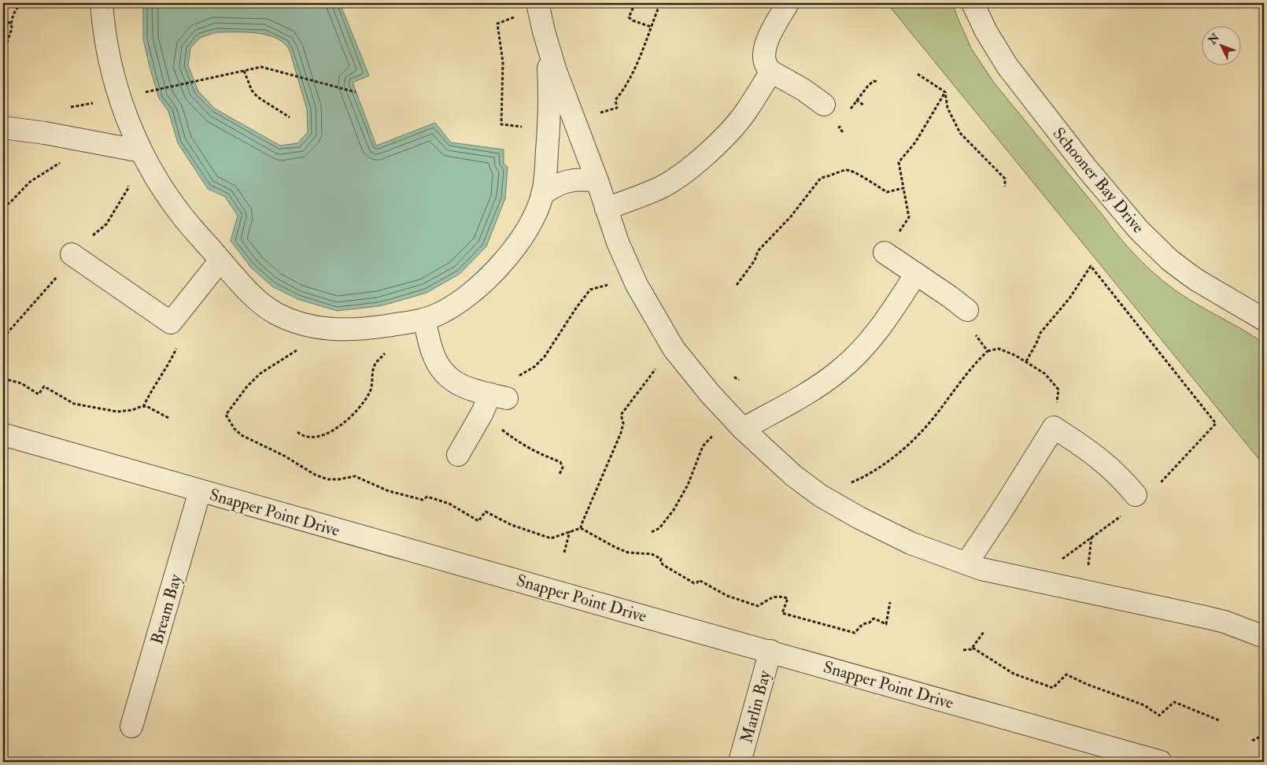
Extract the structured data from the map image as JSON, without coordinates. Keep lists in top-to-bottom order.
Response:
{
  "streets": {
    "street": [
      "Schooner Bay Drive",
      "Snapper Point Drive",
      "Bream Bay",
      "Marlin Bay"
    ]
  },
  "crossings": [
    ["Snapper Point Drive", "Bream Bay"],
    ["Snapper Point Drive", "Marlin Bay"]
  ],
  "north": "top left"
}
